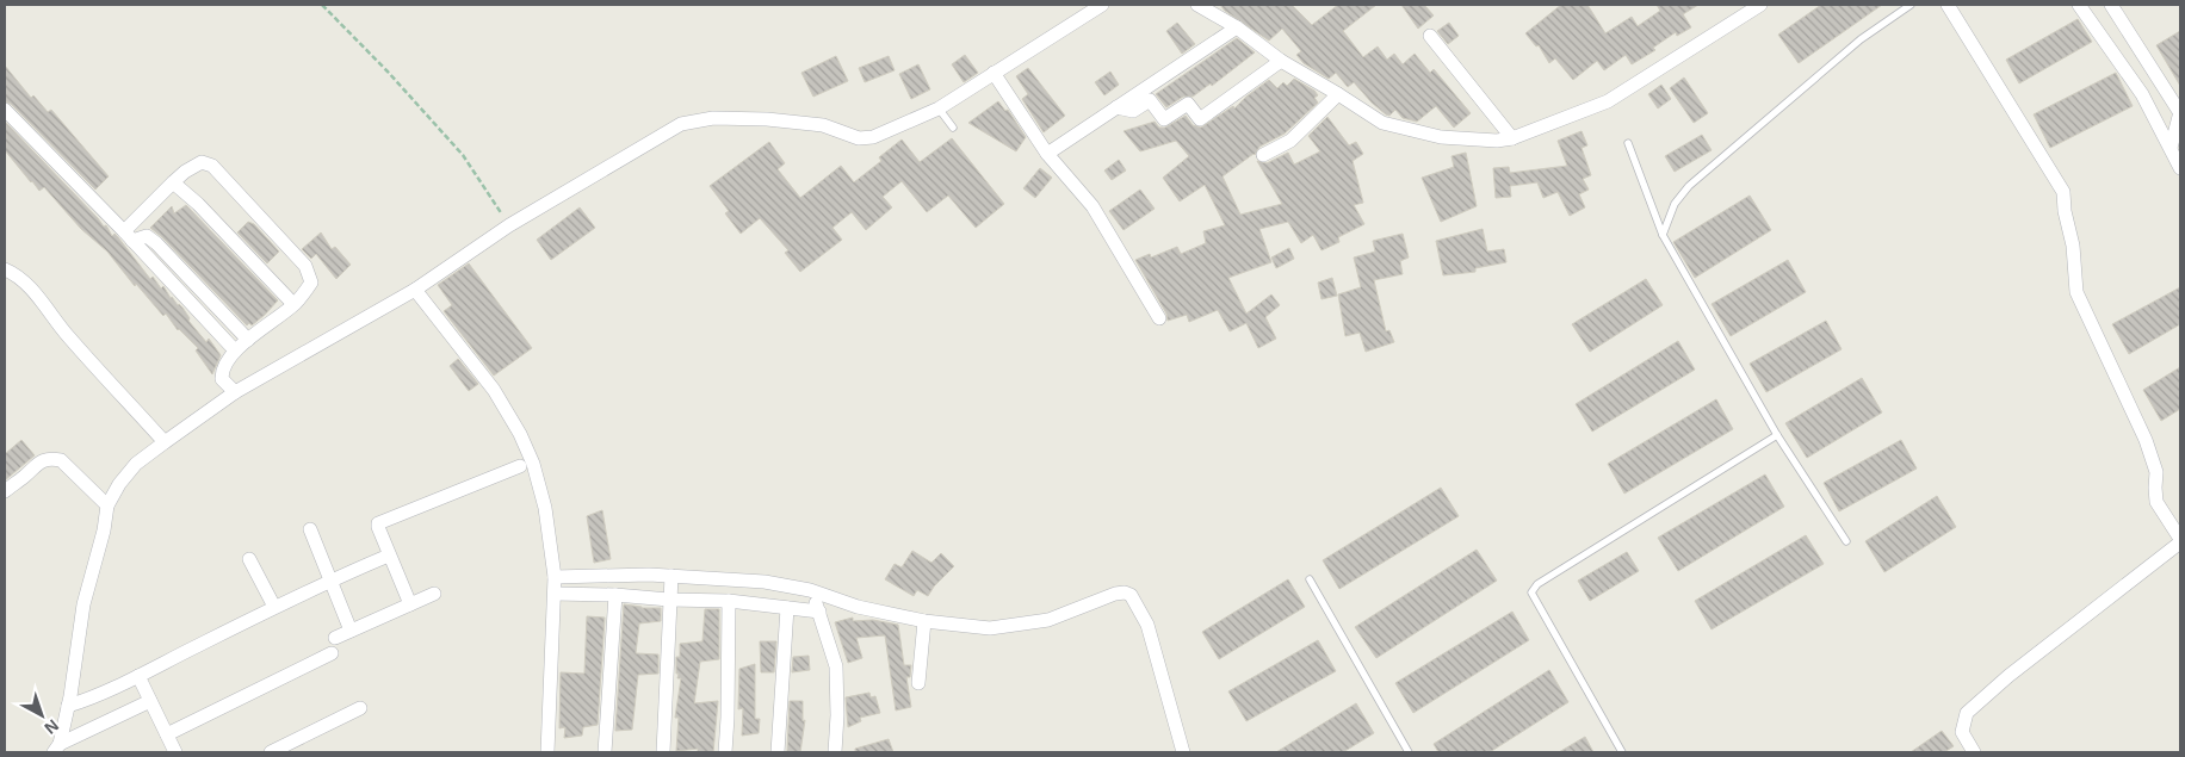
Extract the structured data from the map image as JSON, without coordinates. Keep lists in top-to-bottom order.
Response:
{
  "north": "bottom right"
}
